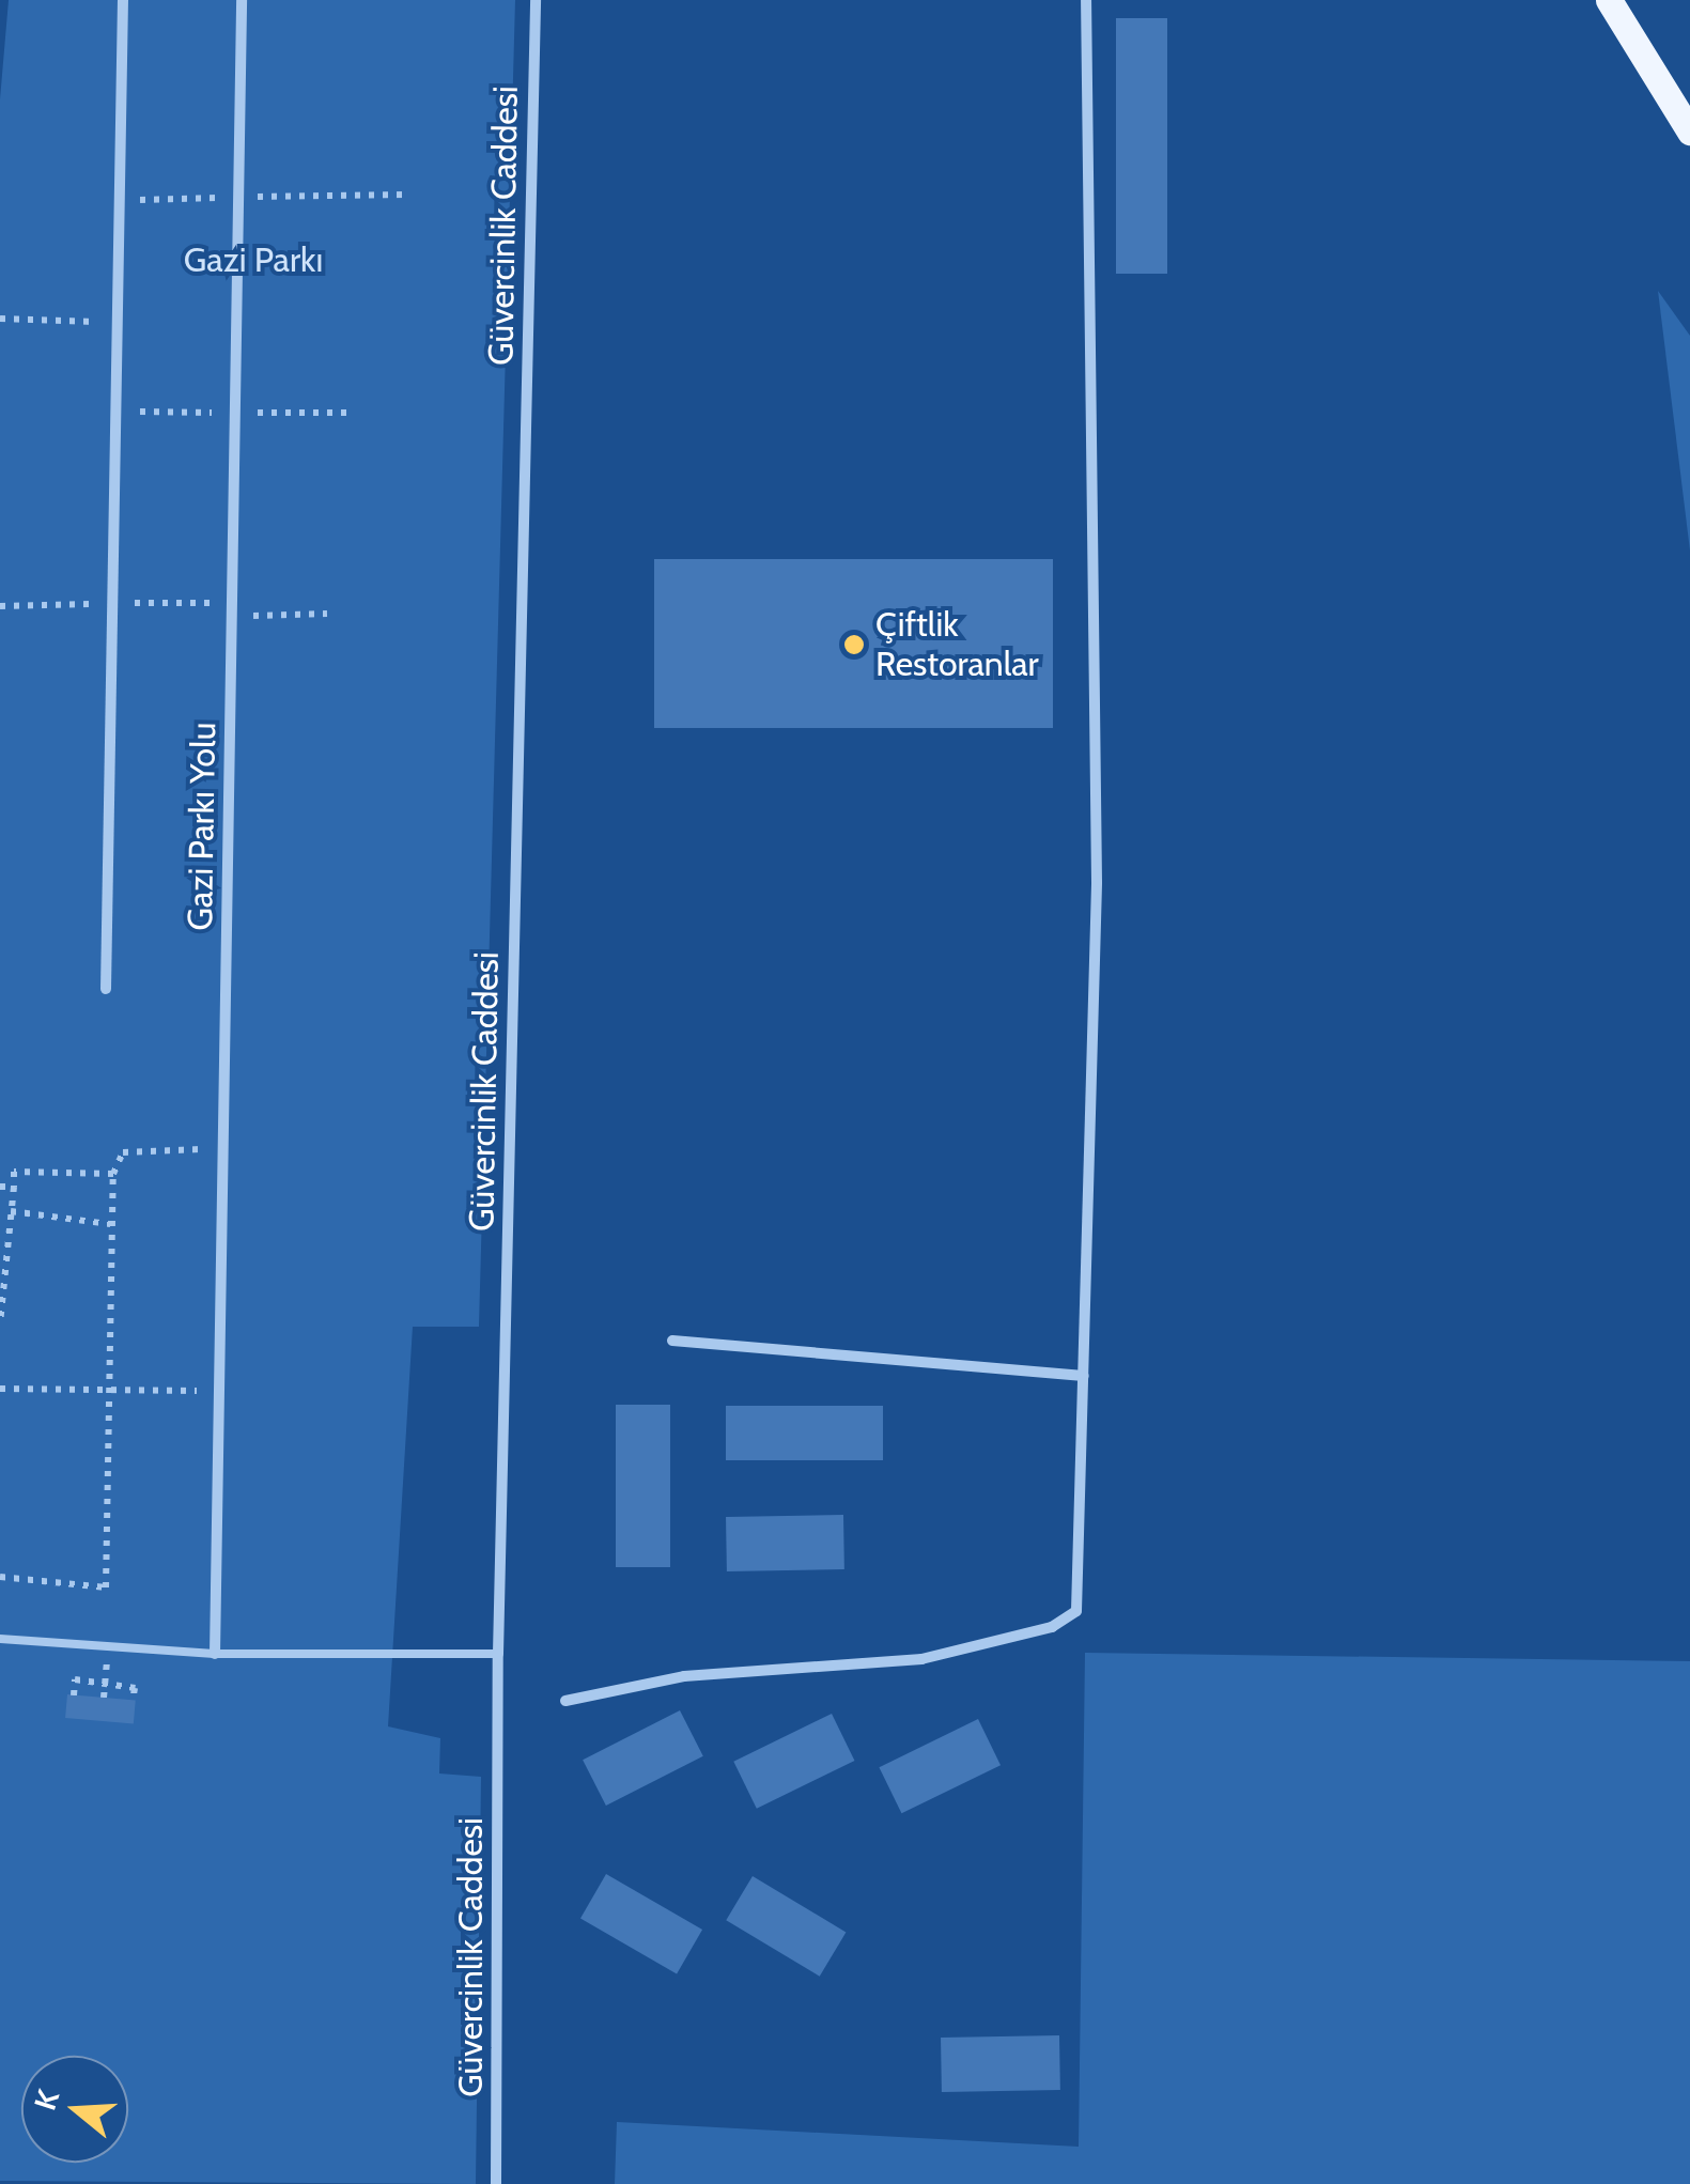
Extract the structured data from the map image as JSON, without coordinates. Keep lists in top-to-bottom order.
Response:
{
  "streets": {
    "street": ["Güvercinlik Caddesi", "Gazi Parkı Yolu"]
  },
  "parks": ["Gazi Parkı"],
  "places": ["Çiftlik Restoranlar"],
  "north": "left"
}
